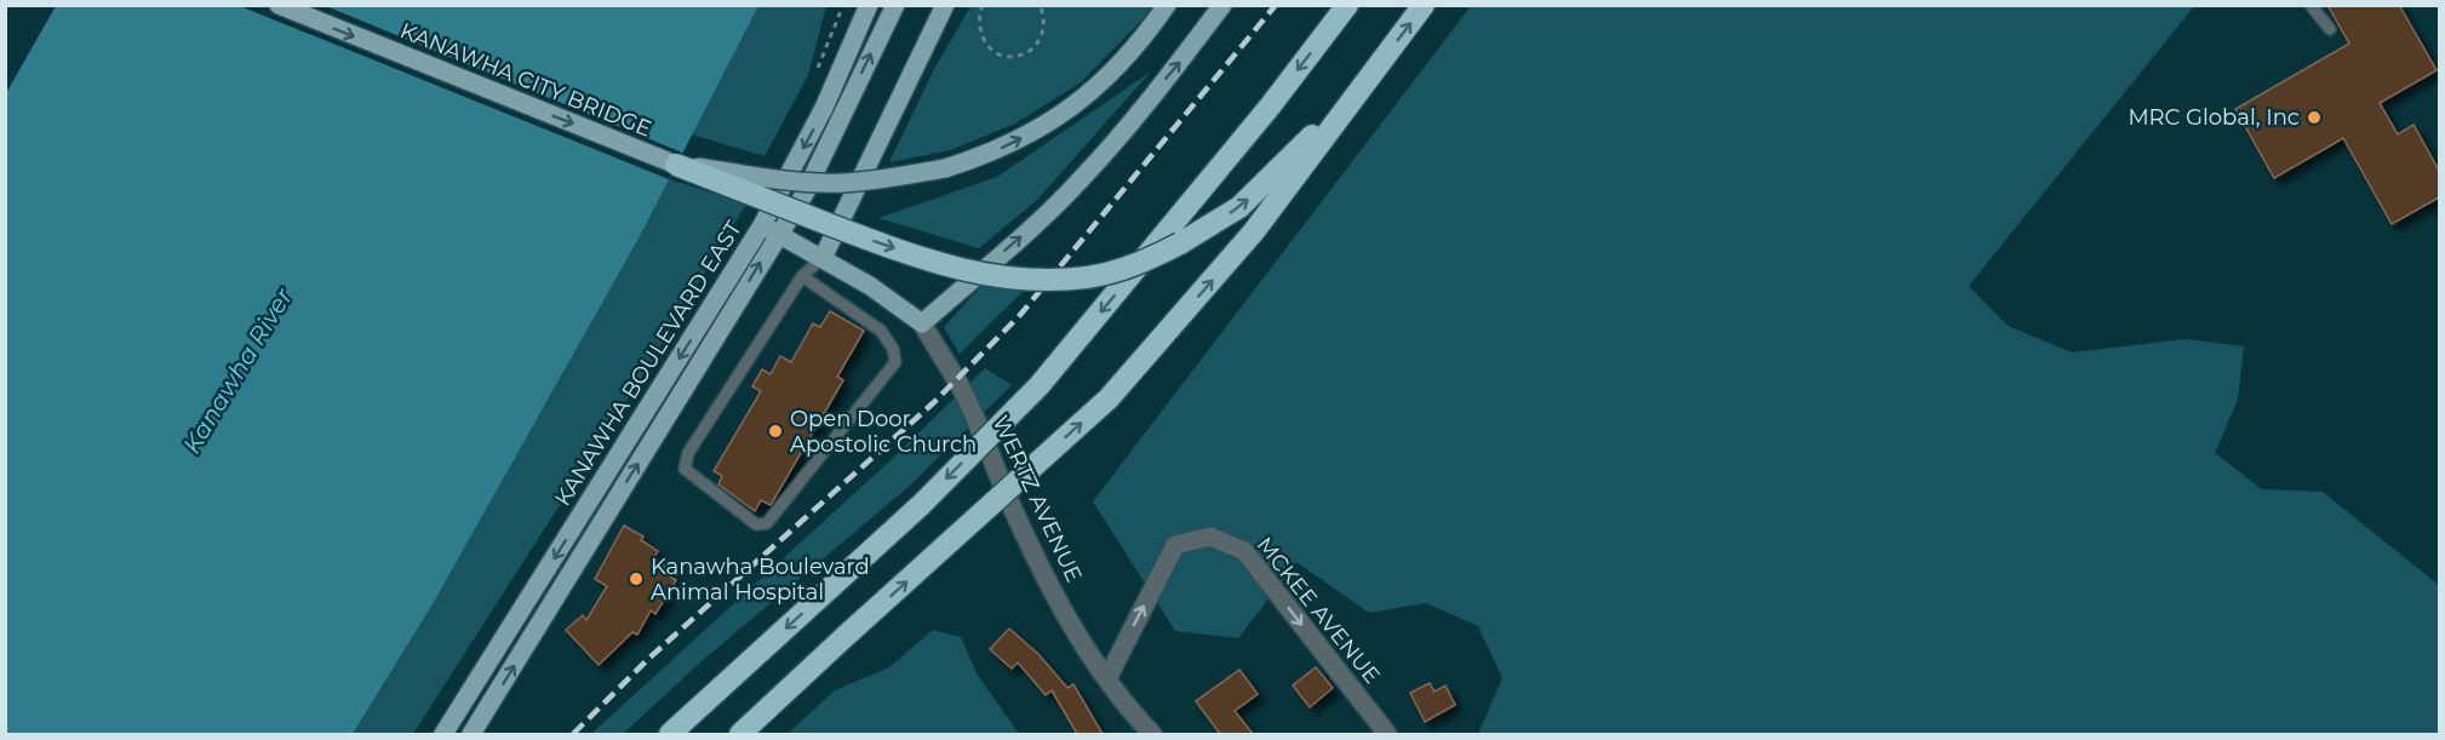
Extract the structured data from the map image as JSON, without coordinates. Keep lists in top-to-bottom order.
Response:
{
  "streets": {
    "main road": ["KANAWHA CITY BRIDGE", "KANAWHA BOULEVARD EAST", "WERTZ AVENUE"],
    "street": ["MCKEE AVENUE"]
  },
  "crossings": [
    ["KANAWHA BOULEVARD EAST", "WERTZ AVENUE"],
    ["WERTZ AVENUE", "MCKEE AVENUE"]
  ],
  "one_way": ["KANAWHA CITY BRIDGE"],
  "water": ["Kanawha River"],
  "places": ["MRC Global, Inc", "Open Door Apostolic Church", "Kanawha Boulevard Animal Hospital"]
}
